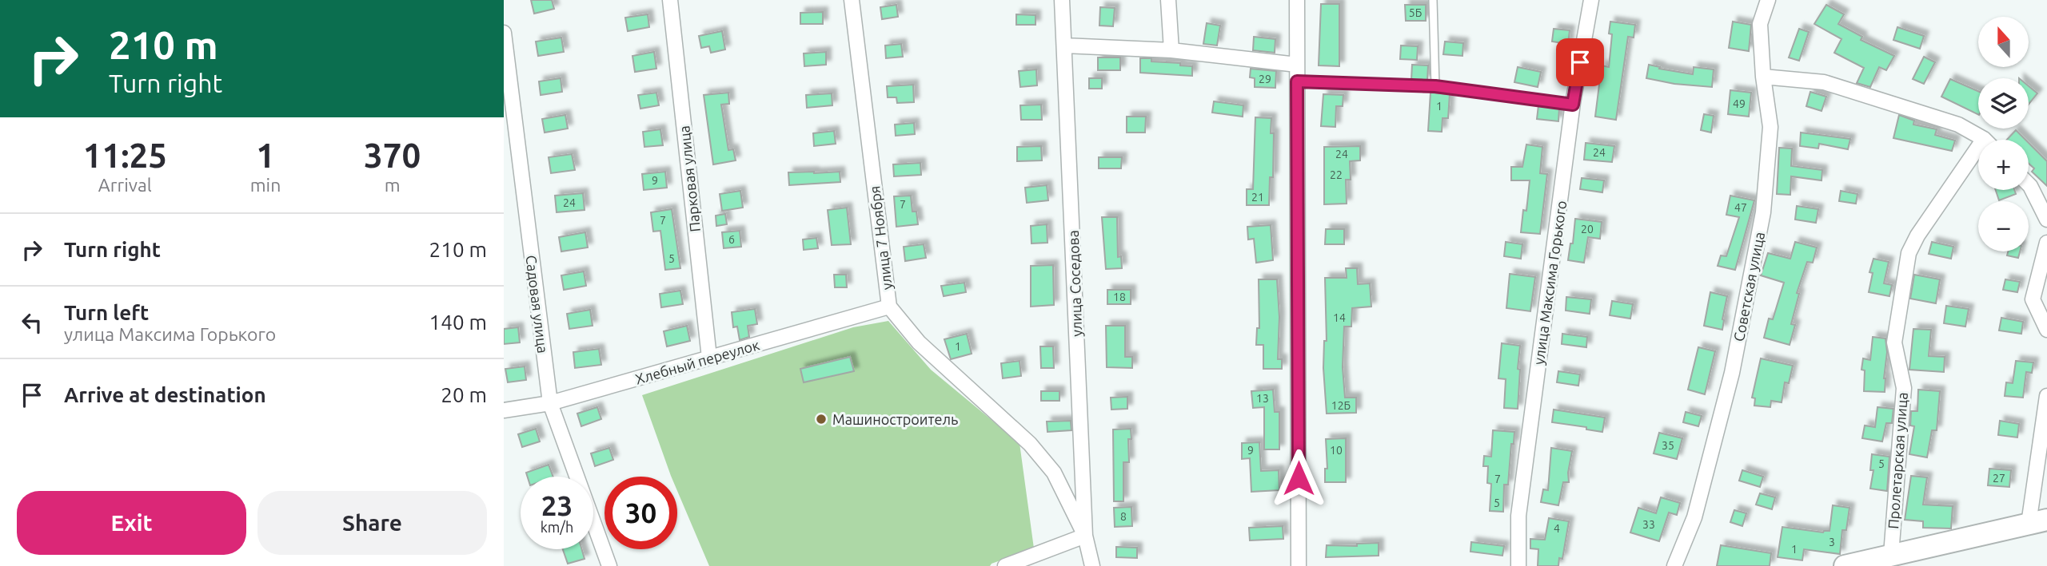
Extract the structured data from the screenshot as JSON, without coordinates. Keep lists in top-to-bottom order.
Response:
{
  "streets": {
    "street": [
      "Парковая улица",
      "улица 7 Ноября",
      "улица Максима Горького",
      "улица Соседова",
      "Советская улица",
      "Садовая улица",
      "Хлебный переулок",
      "Пролетарская улица"
    ]
  },
  "crossings": [
    ["Парковая улица", "Хлебный переулок"],
    ["улица 7 Ноября", "улица Соседова"],
    ["улица 7 Ноября", "Хлебный переулок"],
    ["Садовая улица", "Хлебный переулок"]
  ],
  "places": ["Машиностроитель"],
  "house_numbers": [
    "5Б",
    "29",
    "49",
    "1",
    "24",
    "24",
    "22",
    "9",
    "21",
    "24",
    "7",
    "47",
    "7",
    "20",
    "6",
    "5",
    "18",
    "14",
    "1",
    "13",
    "12Б",
    "35",
    "9",
    "10",
    "5",
    "27",
    "7",
    "5",
    "8",
    "33",
    "4",
    "3",
    "1"
  ],
  "north": "top",
  "page": {
    "turn": ["210 m", "Turn right"],
    "map_buttons": ["+", "−"],
    "eta": [
      "11:25",
      "Arrival",
      "1",
      "min",
      "370",
      "m"
    ],
    "list": [
      {
        "name": "Turn right",
        "value": "210 m"
      },
      {
        "name": "Turn left",
        "note": "улица Максима Горького",
        "value": "140 m"
      },
      {
        "name": "Arrive at destination",
        "value": "20 m"
      }
    ],
    "speed": "23 km/h",
    "limit": "30",
    "buttons": ["Exit", "Share"]
  }
}
